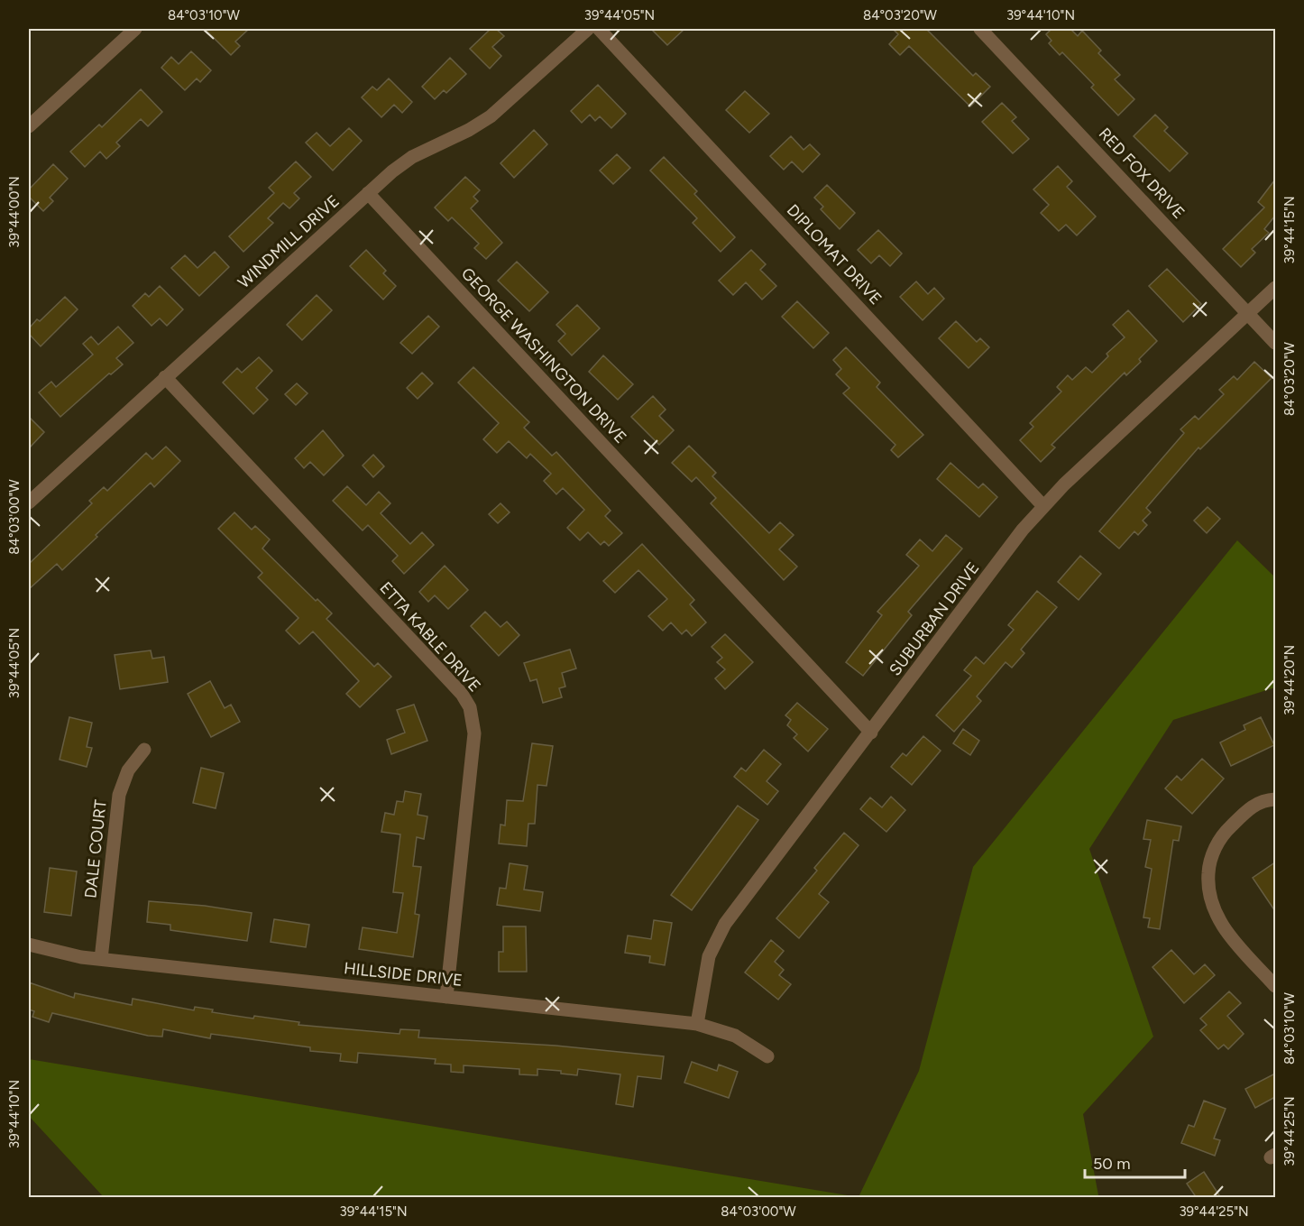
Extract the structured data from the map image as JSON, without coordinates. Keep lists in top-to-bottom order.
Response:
{
  "streets": {
    "street": [
      "RED FOX DRIVE",
      "WINDMILL DRIVE",
      "DIPLOMAT DRIVE",
      "GEORGE WASHINGTON DRIVE",
      "SUBURBAN DRIVE",
      "ETTA KABLE DRIVE",
      "DALE COURT",
      "HILLSIDE DRIVE"
    ]
  },
  "crossings": [
    ["RED FOX DRIVE", "SUBURBAN DRIVE"],
    ["WINDMILL DRIVE", "GEORGE WASHINGTON DRIVE"],
    ["WINDMILL DRIVE", "ETTA KABLE DRIVE"],
    ["DIPLOMAT DRIVE", "SUBURBAN DRIVE"],
    ["GEORGE WASHINGTON DRIVE", "SUBURBAN DRIVE"],
    ["SUBURBAN DRIVE", "HILLSIDE DRIVE"],
    ["ETTA KABLE DRIVE", "HILLSIDE DRIVE"],
    ["DALE COURT", "HILLSIDE DRIVE"]
  ],
  "scale_bar": "50 m",
  "coordinates": [
    "84°03'10\"W",
    "39°44'05\"N",
    "84°03'20\"W",
    "39°44'10\"N",
    "39°44'00\"N",
    "39°44'15\"N",
    "84°03'00\"W",
    "39°44'20\"N",
    "39°44'25\"N"
  ]
}
